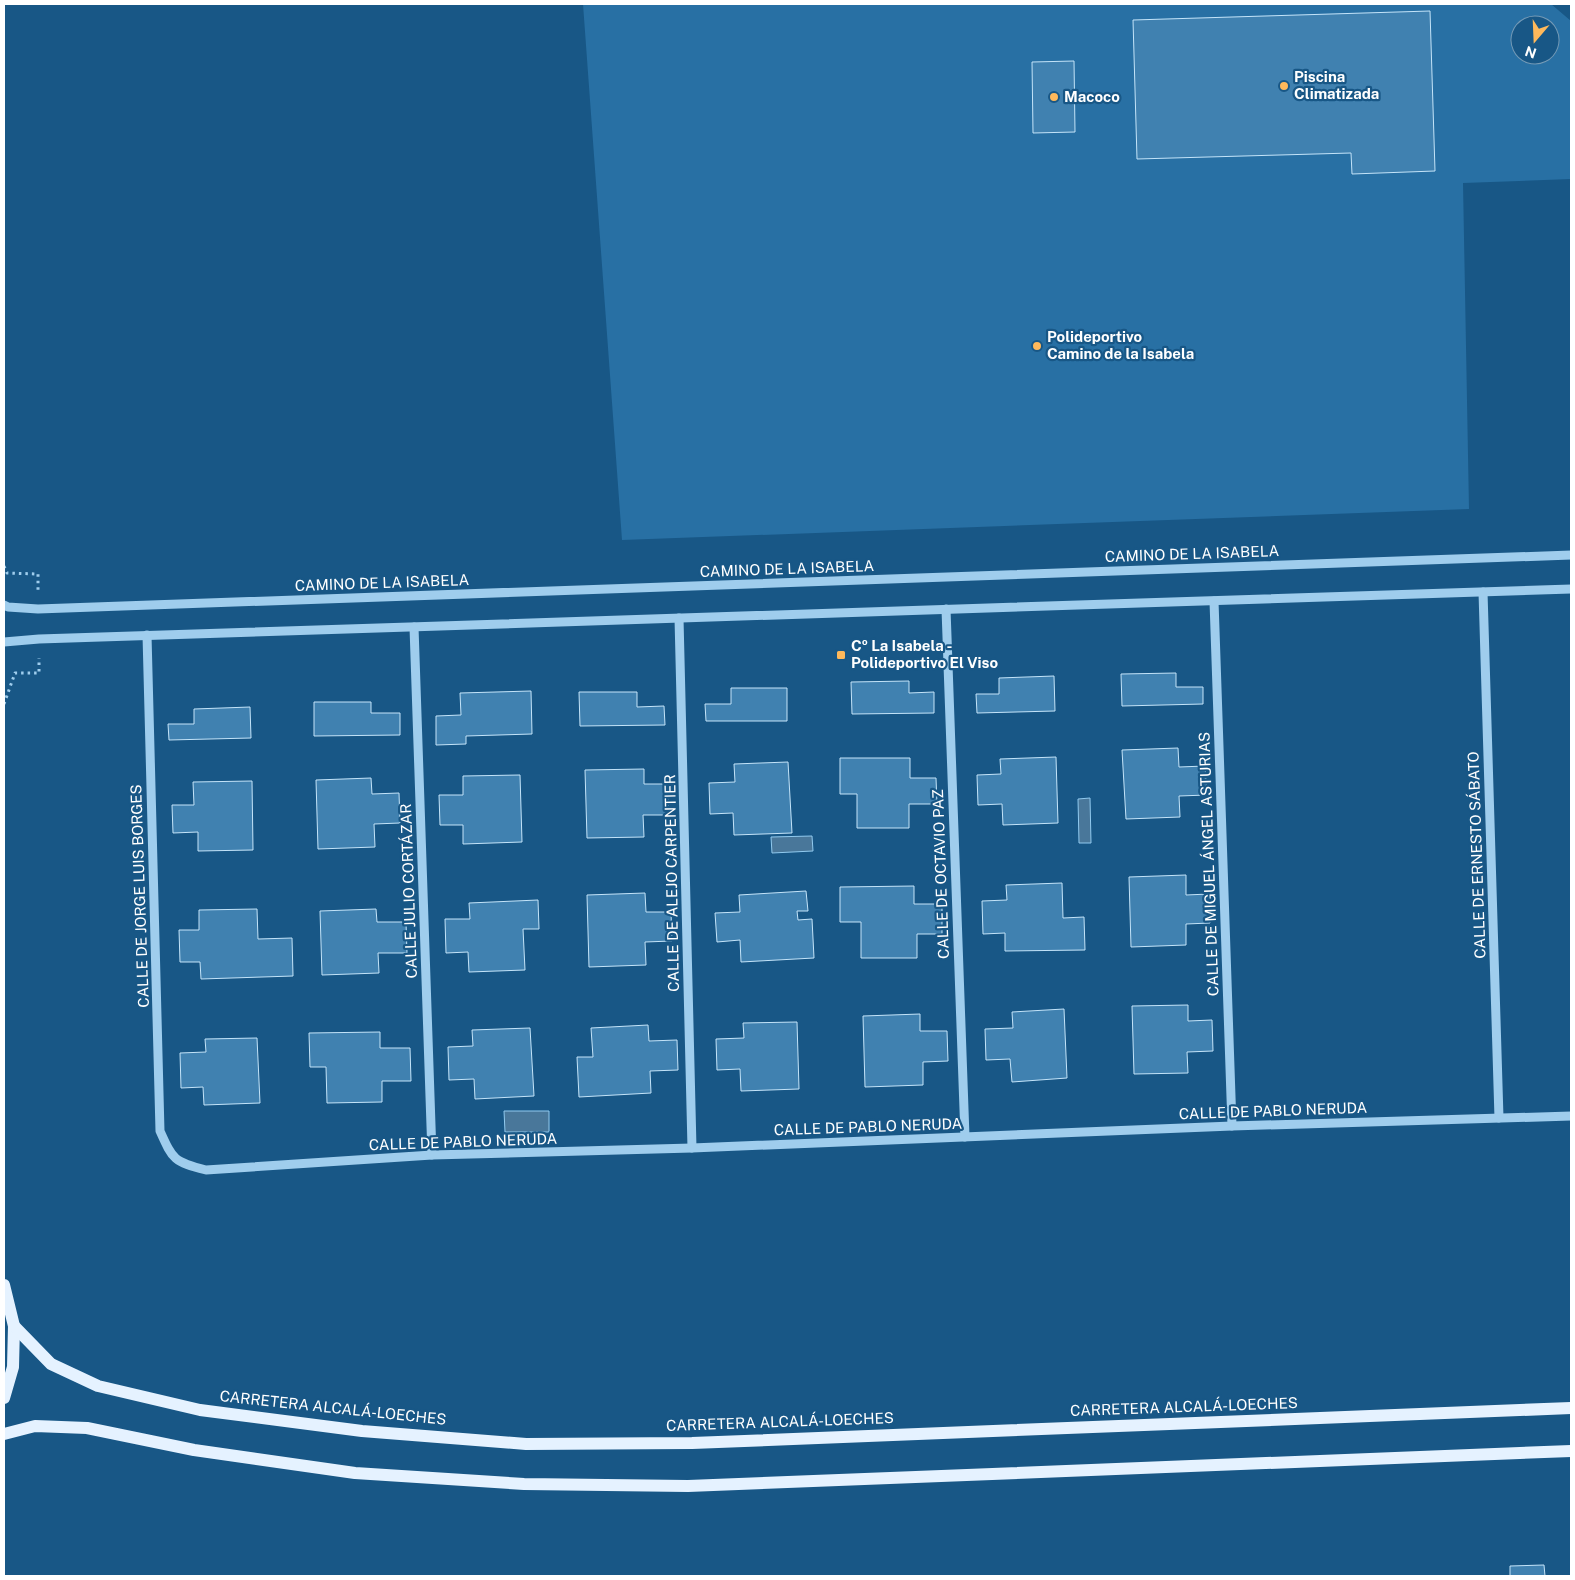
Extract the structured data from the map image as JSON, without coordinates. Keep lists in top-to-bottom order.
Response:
{
  "streets": {
    "main road": ["CARRETERA ALCALÁ-LOECHES"],
    "street": [
      "CAMINO DE LA ISABELA",
      "CALLE DE ERNESTO SÁBATO",
      "CALLE DE MIGUEL ÁNGEL ASTURIAS",
      "CALLE DE OCTAVIO PAZ",
      "CALLE DE ALEJO CARPENTIER",
      "CALLE JULIO CORTÁZAR",
      "CALLE DE JORGE LUIS BORGES",
      "CALLE DE PABLO NERUDA"
    ]
  },
  "crossings": [
    ["CALLE DE ERNESTO SÁBATO", "CALLE DE PABLO NERUDA"],
    ["CALLE DE MIGUEL ÁNGEL ASTURIAS", "CALLE DE PABLO NERUDA"],
    ["CALLE DE OCTAVIO PAZ", "CALLE DE PABLO NERUDA"],
    ["CALLE DE ALEJO CARPENTIER", "CALLE DE PABLO NERUDA"],
    ["CALLE JULIO CORTÁZAR", "CALLE DE PABLO NERUDA"],
    ["CALLE DE JORGE LUIS BORGES", "CALLE DE PABLO NERUDA"]
  ],
  "places": {
    "other": ["Piscina Climatizada", "Macoco", "Polideportivo Camino de la Isabela"],
    "transit": ["Cº La Isabela - Polideportivo El Viso"]
  },
  "north": "bottom"
}
